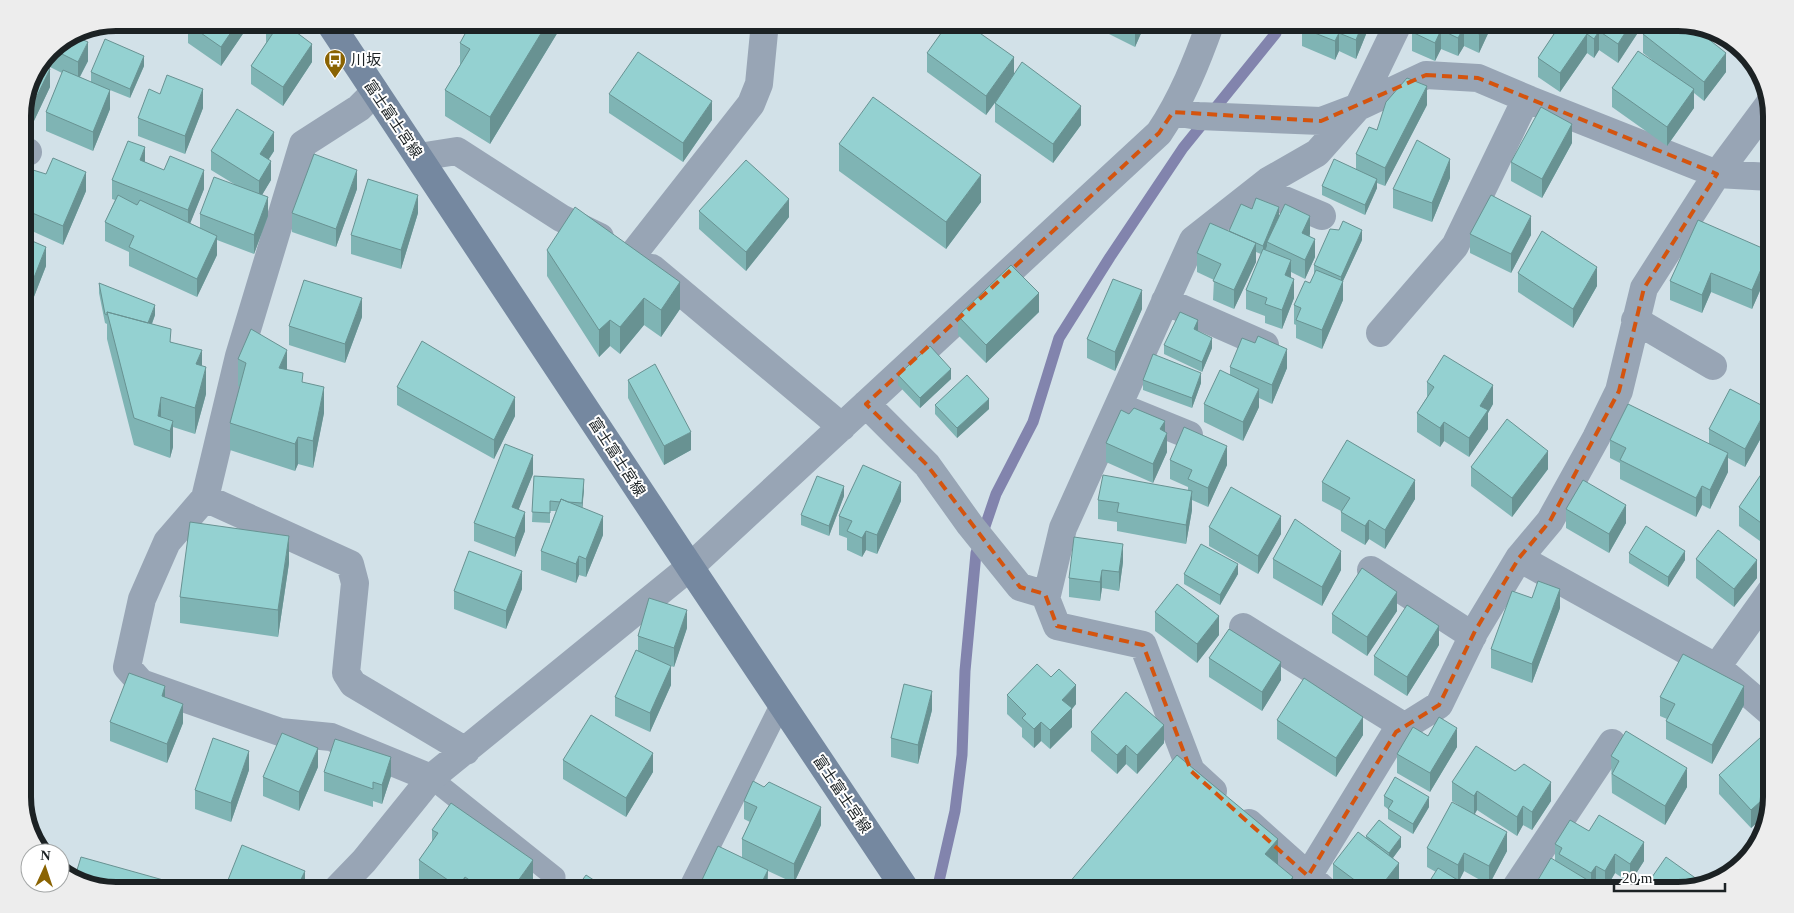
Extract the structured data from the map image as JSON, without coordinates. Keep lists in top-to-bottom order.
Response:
{
  "streets": {
    "main road": ["富士富士宮線"]
  },
  "places": {
    "bus stop": ["川坂"]
  },
  "scale_bar": "20 m",
  "north": "top"
}
